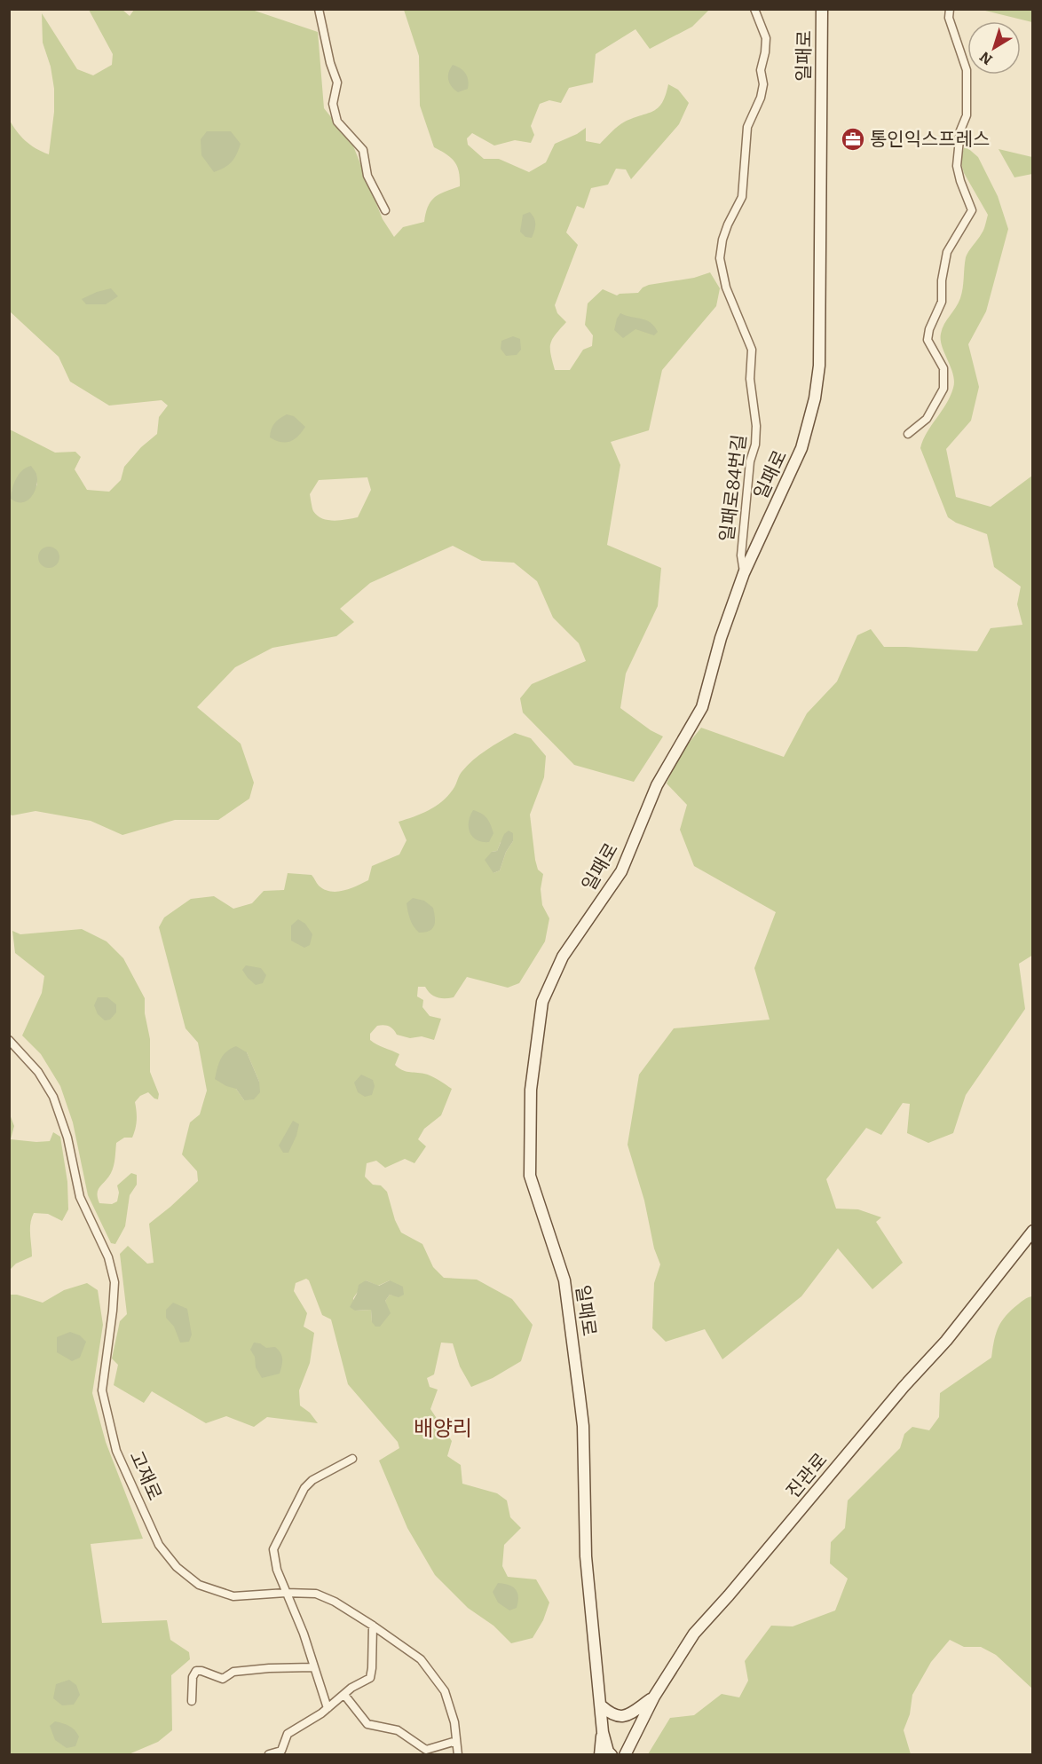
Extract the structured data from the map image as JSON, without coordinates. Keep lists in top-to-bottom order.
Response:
{
  "streets": {
    "street": [
      "일패로",
      "일패로84번길",
      "고재로",
      "진관로"
    ]
  },
  "crossings": [
    ["일패로", "일패로84번길"]
  ],
  "districts": ["배양리"],
  "places": {
    "office": ["통인익스프레스"]
  },
  "north": "bottom left"
}
